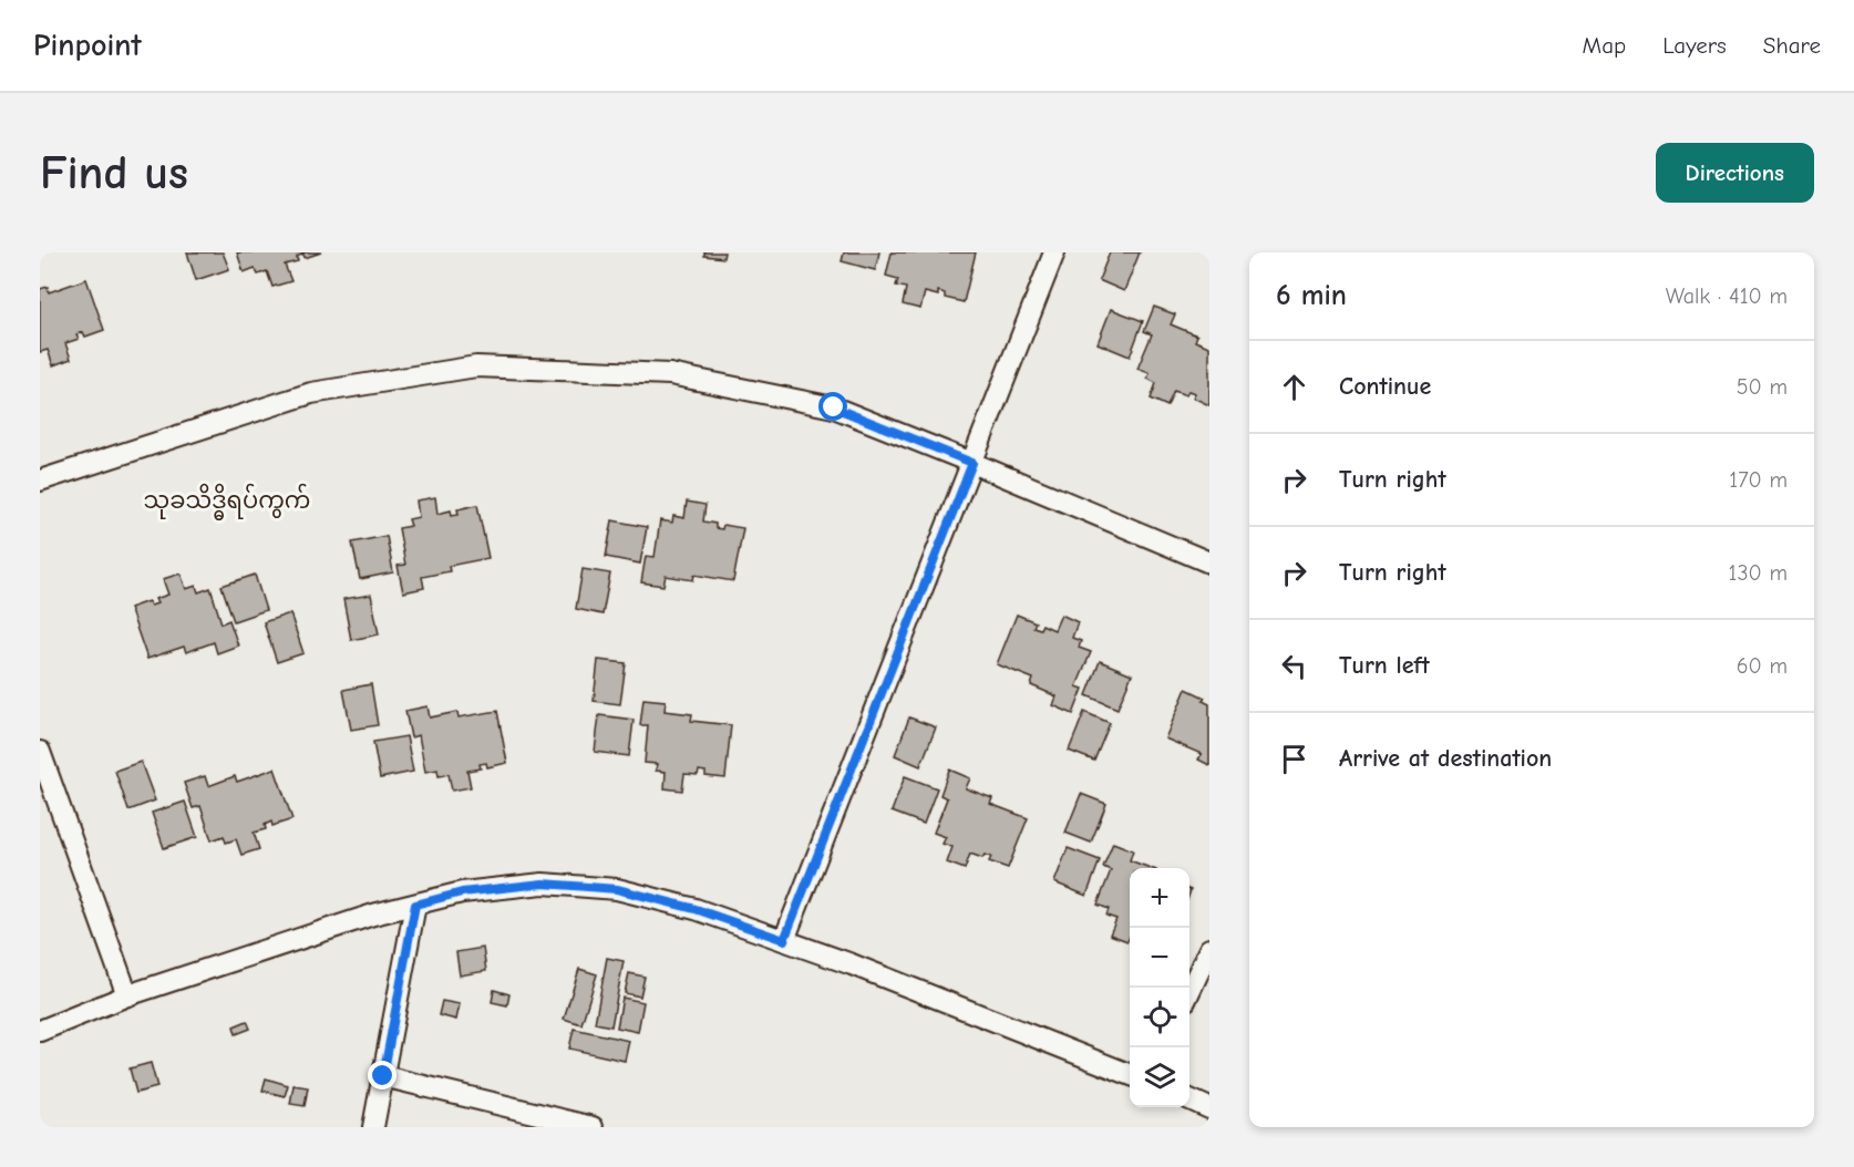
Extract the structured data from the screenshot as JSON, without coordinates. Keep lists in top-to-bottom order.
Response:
{
  "districts": ["သုခသိဒ္ဓိရပ်ကွက်"],
  "page": {
    "header": "Pinpoint",
    "nav": ["Map", "Layers", "Share"],
    "buttons": "Directions",
    "title": "Find us",
    "heading": ["6 min", "Walk · 410 m"],
    "list": [
      ["Continue", "50 m"],
      ["Turn right", "170 m"],
      ["Turn right", "130 m"],
      ["Turn left", "60 m"],
      "Arrive at destination"
    ],
    "map_buttons": ["+", "−"]
  }
}
